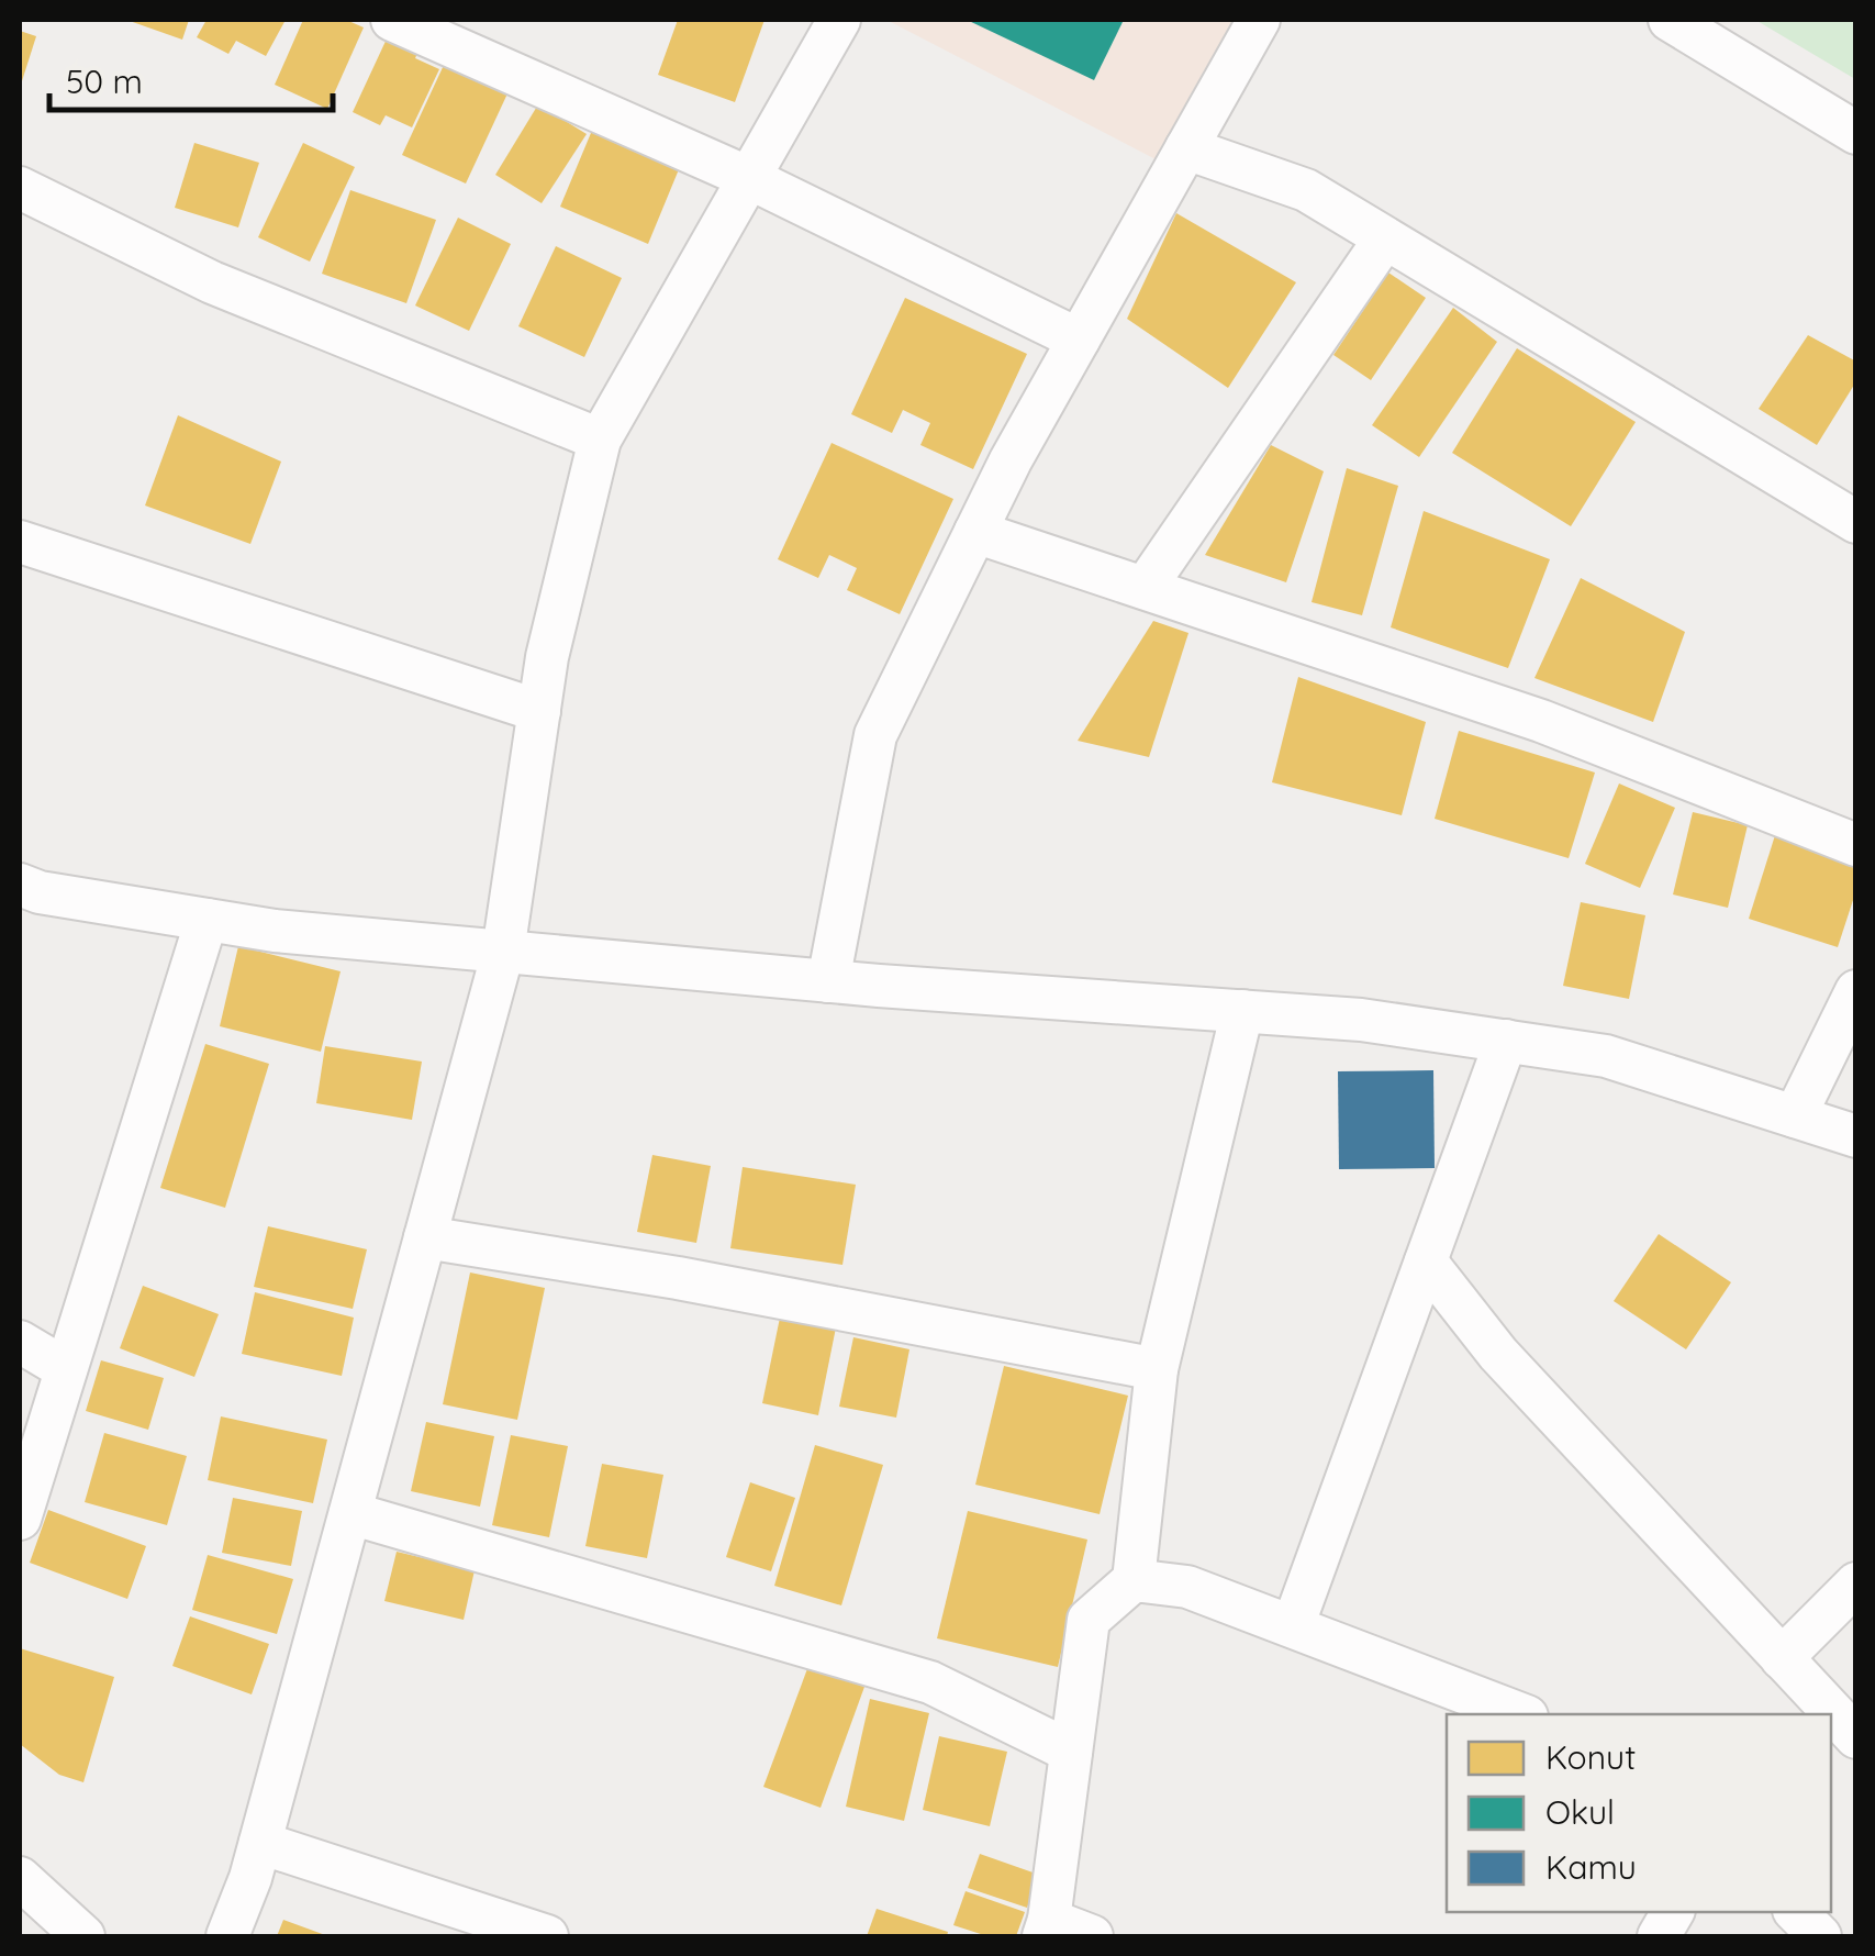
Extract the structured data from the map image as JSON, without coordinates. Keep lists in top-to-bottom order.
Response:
{
  "legend": ["Konut", "Okul", "Kamu"],
  "scale_bar": "50 m"
}
